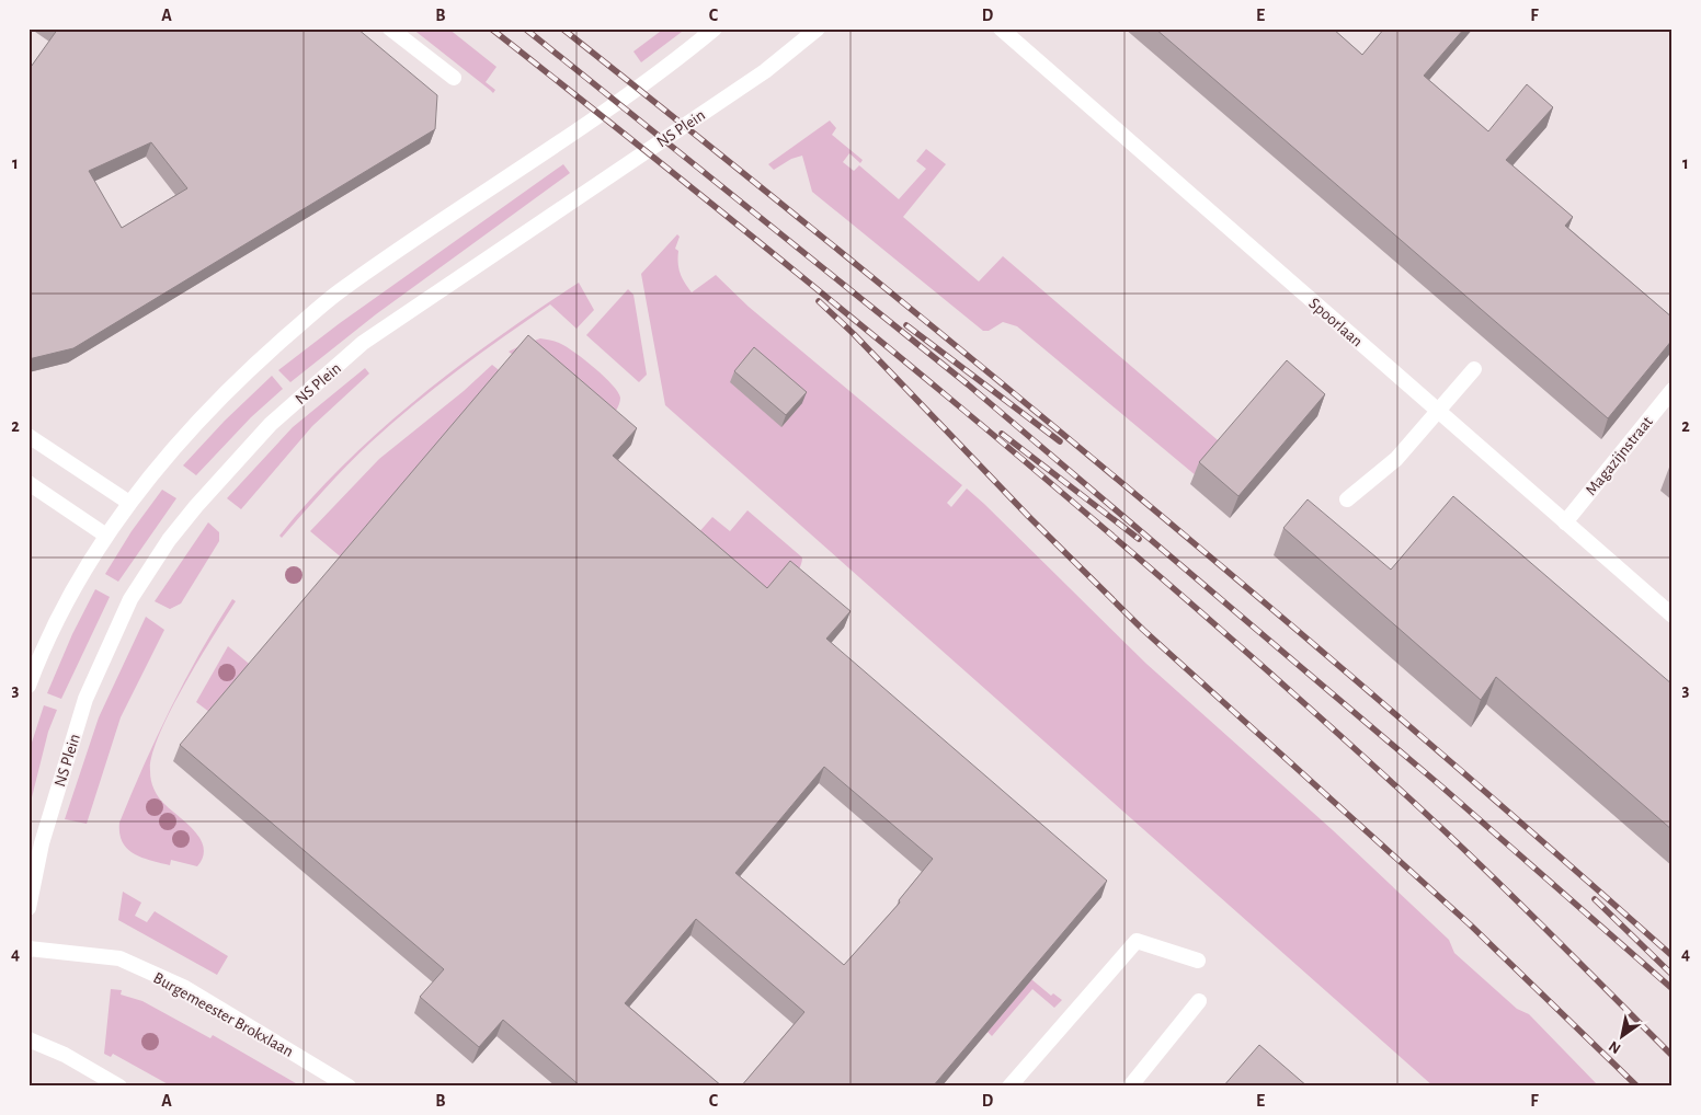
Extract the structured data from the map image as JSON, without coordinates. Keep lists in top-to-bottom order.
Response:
{
  "streets": {
    "street": [
      "NS Plein",
      "Spoorlaan",
      "Magazijnstraat",
      "Burgemeester Brokxlaan"
    ]
  },
  "crossings": [
    ["Spoorlaan", "Magazijnstraat"]
  ],
  "north": "bottom left",
  "grid": {
    "columns": [
      "A",
      "B",
      "C",
      "D",
      "E",
      "F"
    ],
    "rows": [
      "1",
      "2",
      "3",
      "4"
    ]
  }
}
